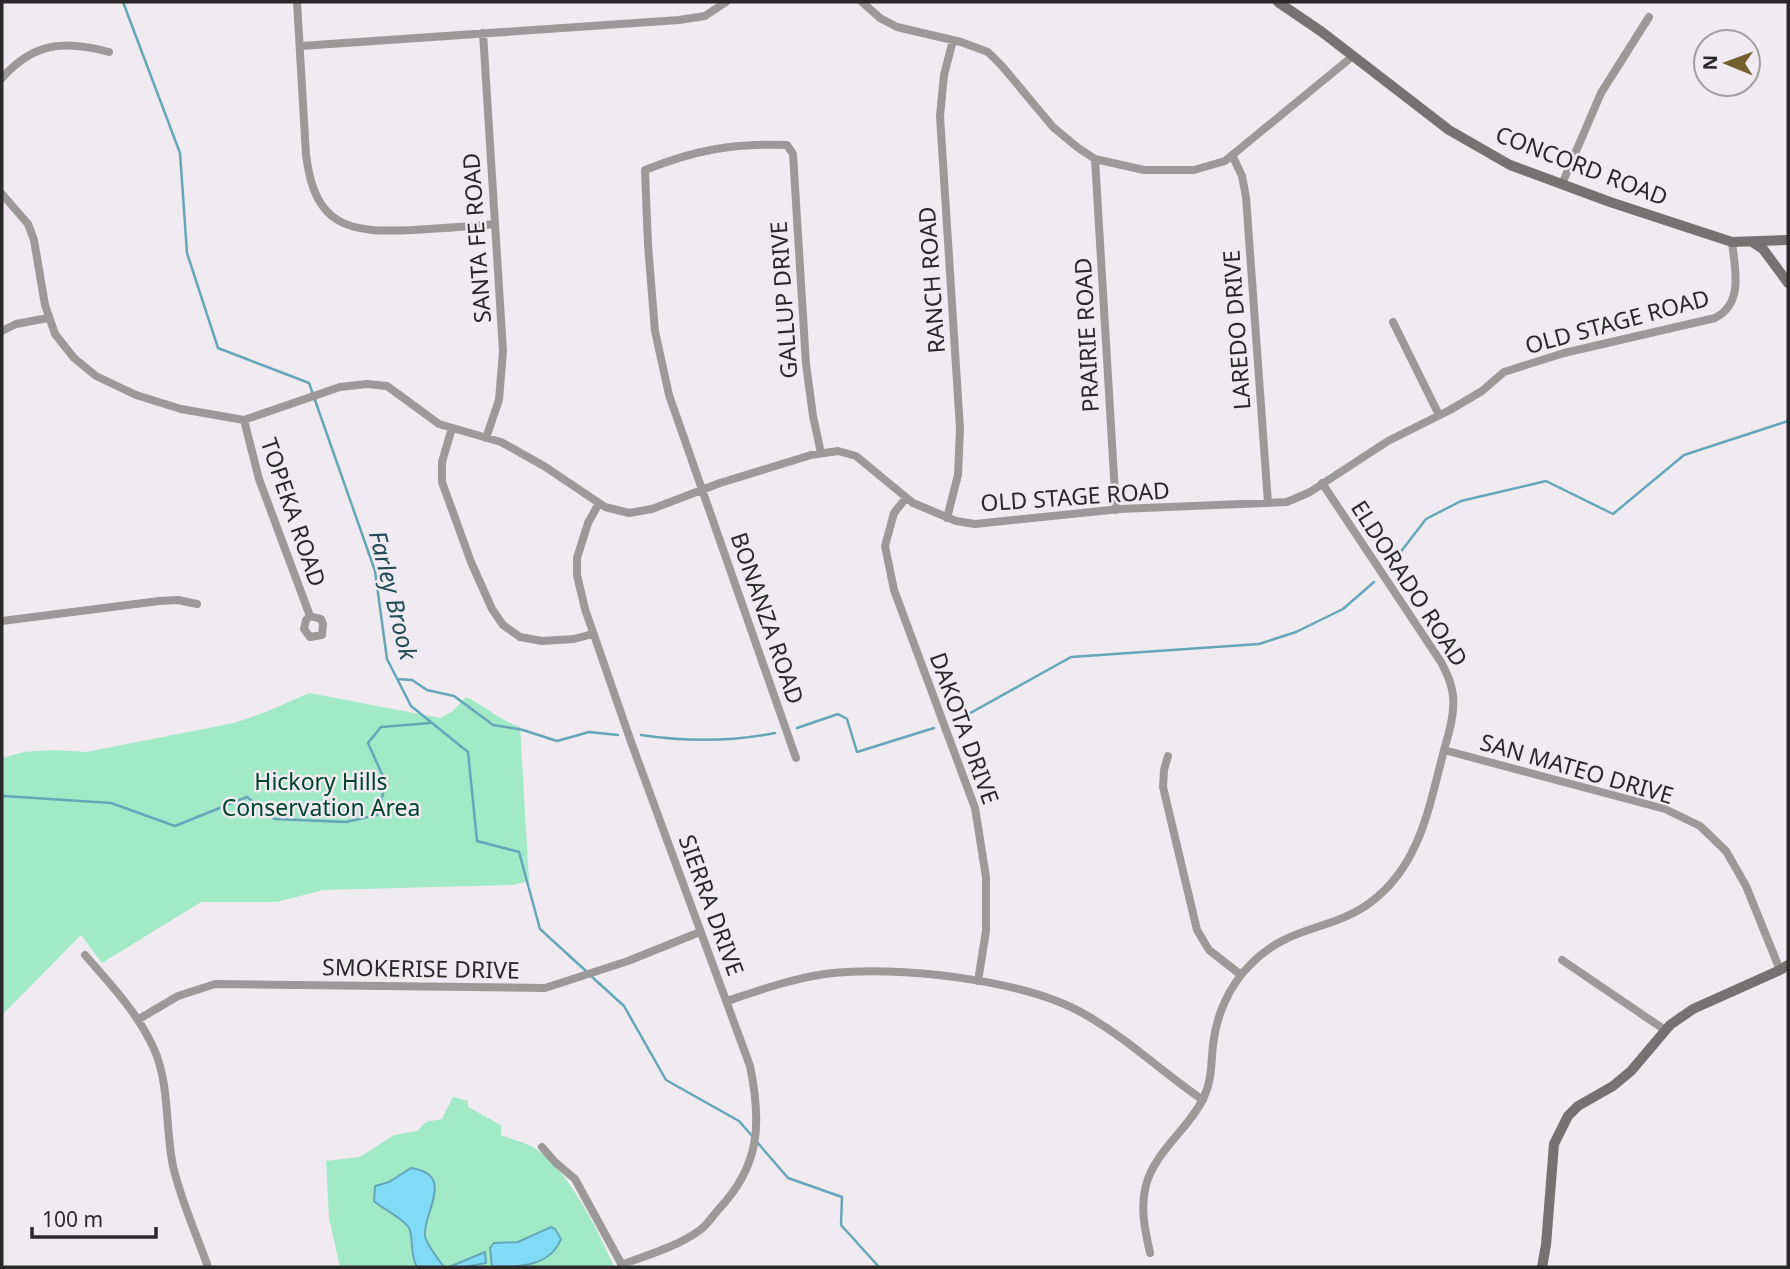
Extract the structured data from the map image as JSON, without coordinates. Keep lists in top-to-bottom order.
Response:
{
  "streets": {
    "main road": ["CONCORD ROAD"],
    "street": [
      "SANTA FE ROAD",
      "RANCH ROAD",
      "GALLUP DRIVE",
      "OLD STAGE ROAD",
      "LAREDO DRIVE",
      "PRAIRIE ROAD",
      "TOPEKA ROAD",
      "ELDORADO ROAD",
      "BONANZA ROAD",
      "DAKOTA DRIVE",
      "SAN MATEO DRIVE",
      "SIERRA DRIVE",
      "SMOKERISE DRIVE"
    ]
  },
  "crossings": [
    ["CONCORD ROAD", "OLD STAGE ROAD"],
    ["SANTA FE ROAD", "OLD STAGE ROAD"],
    ["RANCH ROAD", "OLD STAGE ROAD"],
    ["GALLUP DRIVE", "OLD STAGE ROAD"],
    ["GALLUP DRIVE", "BONANZA ROAD"],
    ["OLD STAGE ROAD", "LAREDO DRIVE"],
    ["OLD STAGE ROAD", "PRAIRIE ROAD"],
    ["OLD STAGE ROAD", "TOPEKA ROAD"],
    ["OLD STAGE ROAD", "ELDORADO ROAD"],
    ["OLD STAGE ROAD", "BONANZA ROAD"],
    ["OLD STAGE ROAD", "DAKOTA DRIVE"],
    ["OLD STAGE ROAD", "SIERRA DRIVE"],
    ["ELDORADO ROAD", "SAN MATEO DRIVE"],
    ["SIERRA DRIVE", "SMOKERISE DRIVE"]
  ],
  "water": ["Farley Brook"],
  "parks": ["Hickory Hills Conservation Area"],
  "scale_bar": "100 m",
  "north": "left"
}
